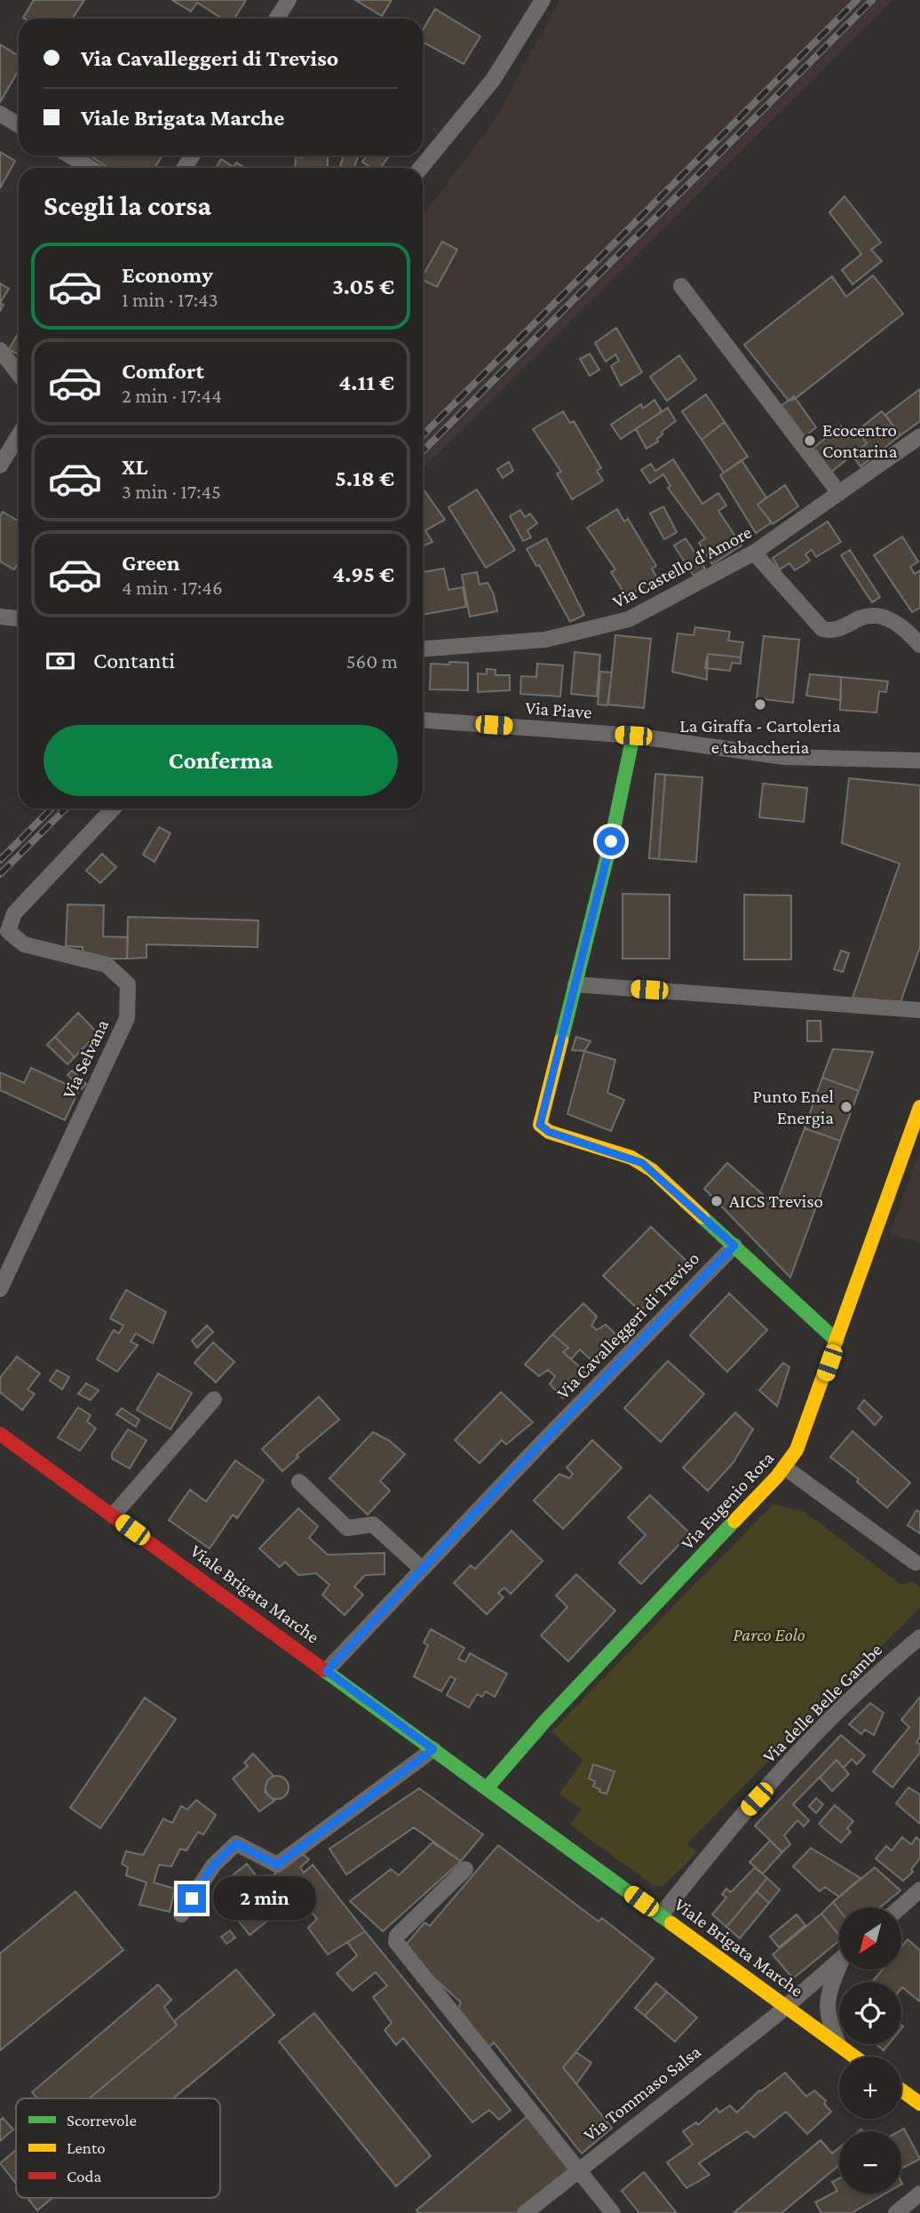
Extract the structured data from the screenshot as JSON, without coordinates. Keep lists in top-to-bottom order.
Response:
{
  "streets": {
    "street": [
      "Via Castello d'Amore",
      "Via Piave",
      "Via Selvana",
      "Via Cavalleggeri di Treviso",
      "Via Eugenio Rota",
      "Viale Brigata Marche",
      "Via delle Belle Gambe",
      "Via Tommaso Salsa"
    ]
  },
  "crossings": [
    ["Via Cavalleggeri di Treviso", "Viale Brigata Marche"],
    ["Via Eugenio Rota", "Viale Brigata Marche"],
    ["Viale Brigata Marche", "Via delle Belle Gambe"],
    ["Viale Brigata Marche", "Via Tommaso Salsa"]
  ],
  "parks": ["Parco Eolo"],
  "places": [
    "Ecocentro Contarina",
    "La Giraffa - Cartoleria e tabaccheria",
    "Punto Enel Energia",
    "AICS Treviso"
  ],
  "legend": ["Scorrevole", "Lento", "Coda"],
  "north": "bottom left",
  "page": {
    "banner": ["Via Cavalleggeri di Treviso", "Viale Brigata Marche"],
    "heading": "Scegli la corsa",
    "list": [
      {
        "name": "Economy",
        "note": "1 min · 17:43",
        "value": "3.05 €"
      },
      {
        "name": "Comfort",
        "note": "2 min · 17:44",
        "value": "4.11 €"
      },
      {
        "name": "XL",
        "note": "3 min · 17:45",
        "value": "5.18 €"
      },
      {
        "name": "Green",
        "note": "4 min · 17:46",
        "value": "4.95 €"
      }
    ],
    "pay": ["Contanti", "560 m"],
    "buttons": "Conferma",
    "bubble": "2 min",
    "map_buttons": ["+", "−"]
  }
}
